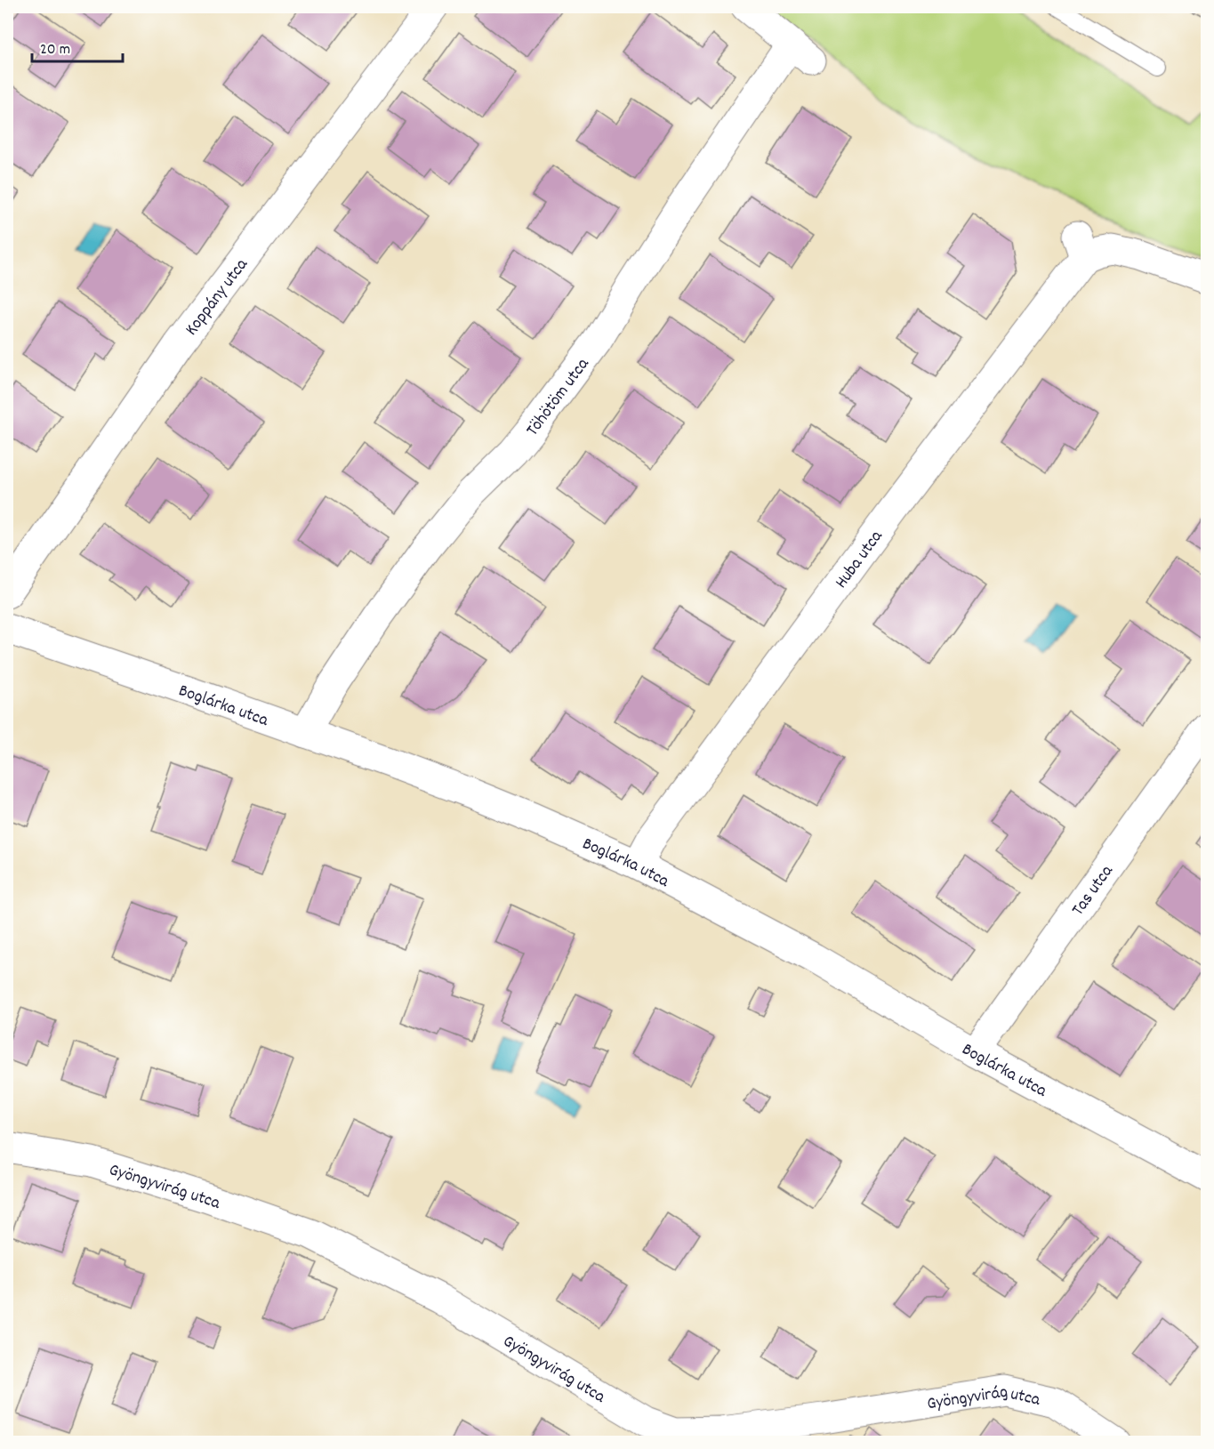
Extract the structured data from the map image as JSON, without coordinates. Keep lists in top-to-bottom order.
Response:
{
  "streets": {
    "street": [
      "Koppány utca",
      "Töhötöm utca",
      "Huba utca",
      "Boglárka utca",
      "Tas utca",
      "Gyöngyvirág utca"
    ]
  },
  "crossings": [
    ["Töhötöm utca", "Boglárka utca"],
    ["Huba utca", "Boglárka utca"],
    ["Boglárka utca", "Tas utca"]
  ],
  "scale_bar": "20 m"
}
